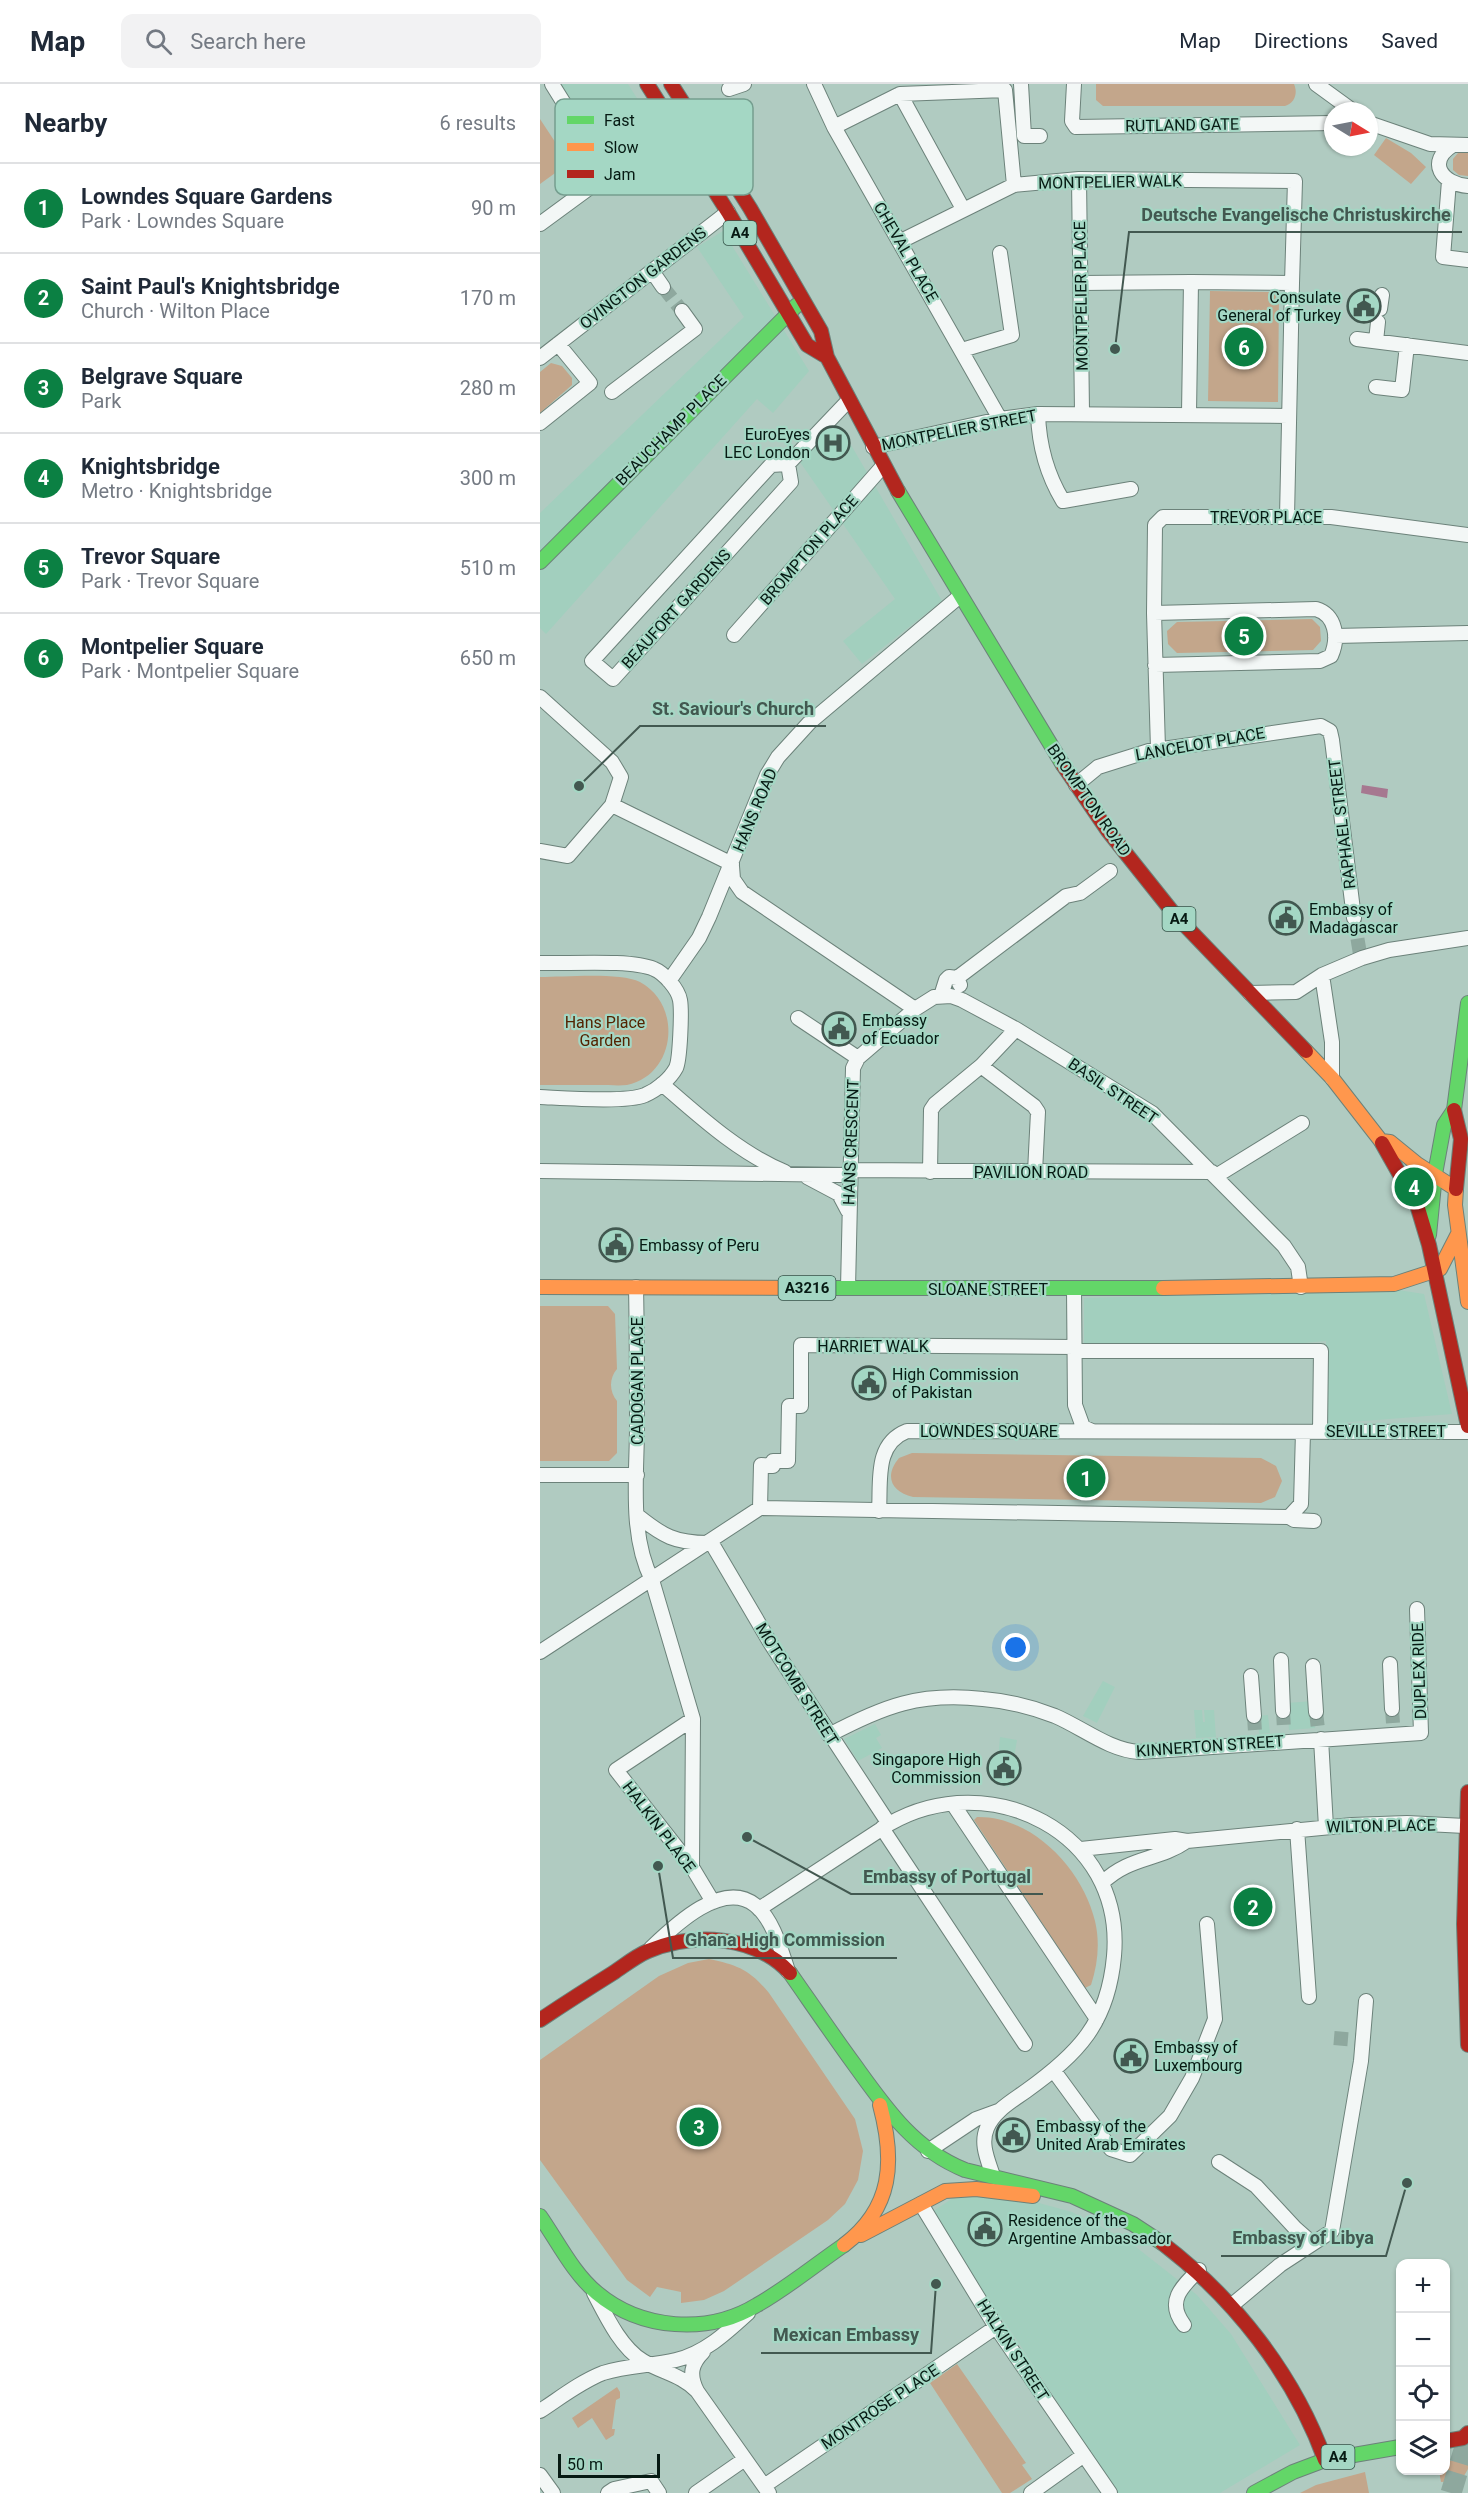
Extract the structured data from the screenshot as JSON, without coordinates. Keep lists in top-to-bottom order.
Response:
{
  "streets": {
    "main road": [
      "A4",
      "BEAUCHAMP PLACE",
      "BROMPTON ROAD",
      "A3216",
      "SLOANE STREET"
    ],
    "street": [
      "RUTLAND GATE",
      "MONTPELIER WALK",
      "CHEVAL PLACE",
      "OVINGTON GARDENS",
      "MONTPELIER PLACE",
      "MONTPELIER STREET",
      "TREVOR PLACE",
      "BROMPTON PLACE",
      "BEAUFORT GARDENS",
      "LANCELOT PLACE",
      "HANS ROAD",
      "RAPHAEL STREET",
      "BASIL STREET",
      "HANS CRESCENT",
      "PAVILION ROAD",
      "HARRIET WALK",
      "CADOGAN PLACE",
      "LOWNDES SQUARE",
      "SEVILLE STREET",
      "DUPLEX RIDE",
      "MOTCOMB STREET",
      "KINNERTON STREET",
      "WILTON PLACE",
      "HALKIN PLACE",
      "HALKIN STREET",
      "MONTROSE PLACE"
    ]
  },
  "crossings": [
    ["MONTPELIER WALK", "CHEVAL PLACE"],
    ["MONTPELIER WALK", "MONTPELIER PLACE"],
    ["A4", "BROMPTON ROAD"],
    ["A4", "SLOANE STREET"],
    ["CHEVAL PLACE", "MONTPELIER STREET"],
    ["OVINGTON GARDENS", "BROMPTON ROAD"],
    ["MONTPELIER PLACE", "MONTPELIER STREET"],
    ["BEAUCHAMP PLACE", "BROMPTON ROAD"],
    ["MONTPELIER STREET", "BROMPTON ROAD"],
    ["BROMPTON PLACE", "BROMPTON ROAD"],
    ["BEAUFORT GARDENS", "BROMPTON ROAD"],
    ["LANCELOT PLACE", "BROMPTON ROAD"],
    ["LANCELOT PLACE", "RAPHAEL STREET"],
    ["BROMPTON ROAD", "HANS ROAD"],
    ["BASIL STREET", "HANS CRESCENT"],
    ["BASIL STREET", "PAVILION ROAD"],
    ["BASIL STREET", "SLOANE STREET"],
    ["HANS CRESCENT", "PAVILION ROAD"],
    ["HANS CRESCENT", "SLOANE STREET"],
    ["SLOANE STREET", "CADOGAN PLACE"],
    ["HARRIET WALK", "SEVILLE STREET"],
    ["CADOGAN PLACE", "HALKIN PLACE"],
    ["LOWNDES SQUARE", "SEVILLE STREET"],
    ["DUPLEX RIDE", "KINNERTON STREET"],
    ["MOTCOMB STREET", "KINNERTON STREET"],
    ["HALKIN STREET", "MONTROSE PLACE"]
  ],
  "parks": ["Hans Place Garden"],
  "places": {
    "public building": [
      "Consulate General of Turkey",
      "Embassy of Madagascar",
      "Embassy of Ecuador",
      "Embassy of Peru",
      "High Commission of Pakistan",
      "Singapore High Commission",
      "Embassy of Luxembourg",
      "Embassy of the United Arab Emirates",
      "Residence of the Argentine Ambassador"
    ],
    "other": [
      "Deutsche Evangelische Christuskirche",
      "St. Saviour's Church",
      "Embassy of Portugal",
      "Ghana High Commission",
      "Embassy of Libya",
      "Mexican Embassy"
    ],
    "hospital": ["EuroEyes LEC London"]
  },
  "legend": ["Fast", "Slow", "Jam"],
  "scale_bar": "50 m",
  "north": "right",
  "page": {
    "header": "Map",
    "search": "Search here",
    "nav": ["Map", "Directions", "Saved"],
    "heading": ["Nearby", "6 results"],
    "list": [
      {
        "mark": "1",
        "name": "Lowndes Square Gardens",
        "note": "Park · Lowndes Square",
        "value": "90 m"
      },
      {
        "mark": "2",
        "name": "Saint Paul's Knightsbridge",
        "note": "Church · Wilton Place",
        "value": "170 m"
      },
      {
        "mark": "3",
        "name": "Belgrave Square",
        "note": "Park",
        "value": "280 m"
      },
      {
        "mark": "4",
        "name": "Knightsbridge",
        "note": "Metro · Knightsbridge",
        "value": "300 m"
      },
      {
        "mark": "5",
        "name": "Trevor Square",
        "note": "Park · Trevor Square",
        "value": "510 m"
      },
      {
        "mark": "6",
        "name": "Montpelier Square",
        "note": "Park · Montpelier Square",
        "value": "650 m"
      }
    ],
    "pins": [
      "6",
      "5",
      "4",
      "1",
      "2",
      "3"
    ],
    "map_buttons": ["+", "−"],
    "scale": "50 m"
  }
}
